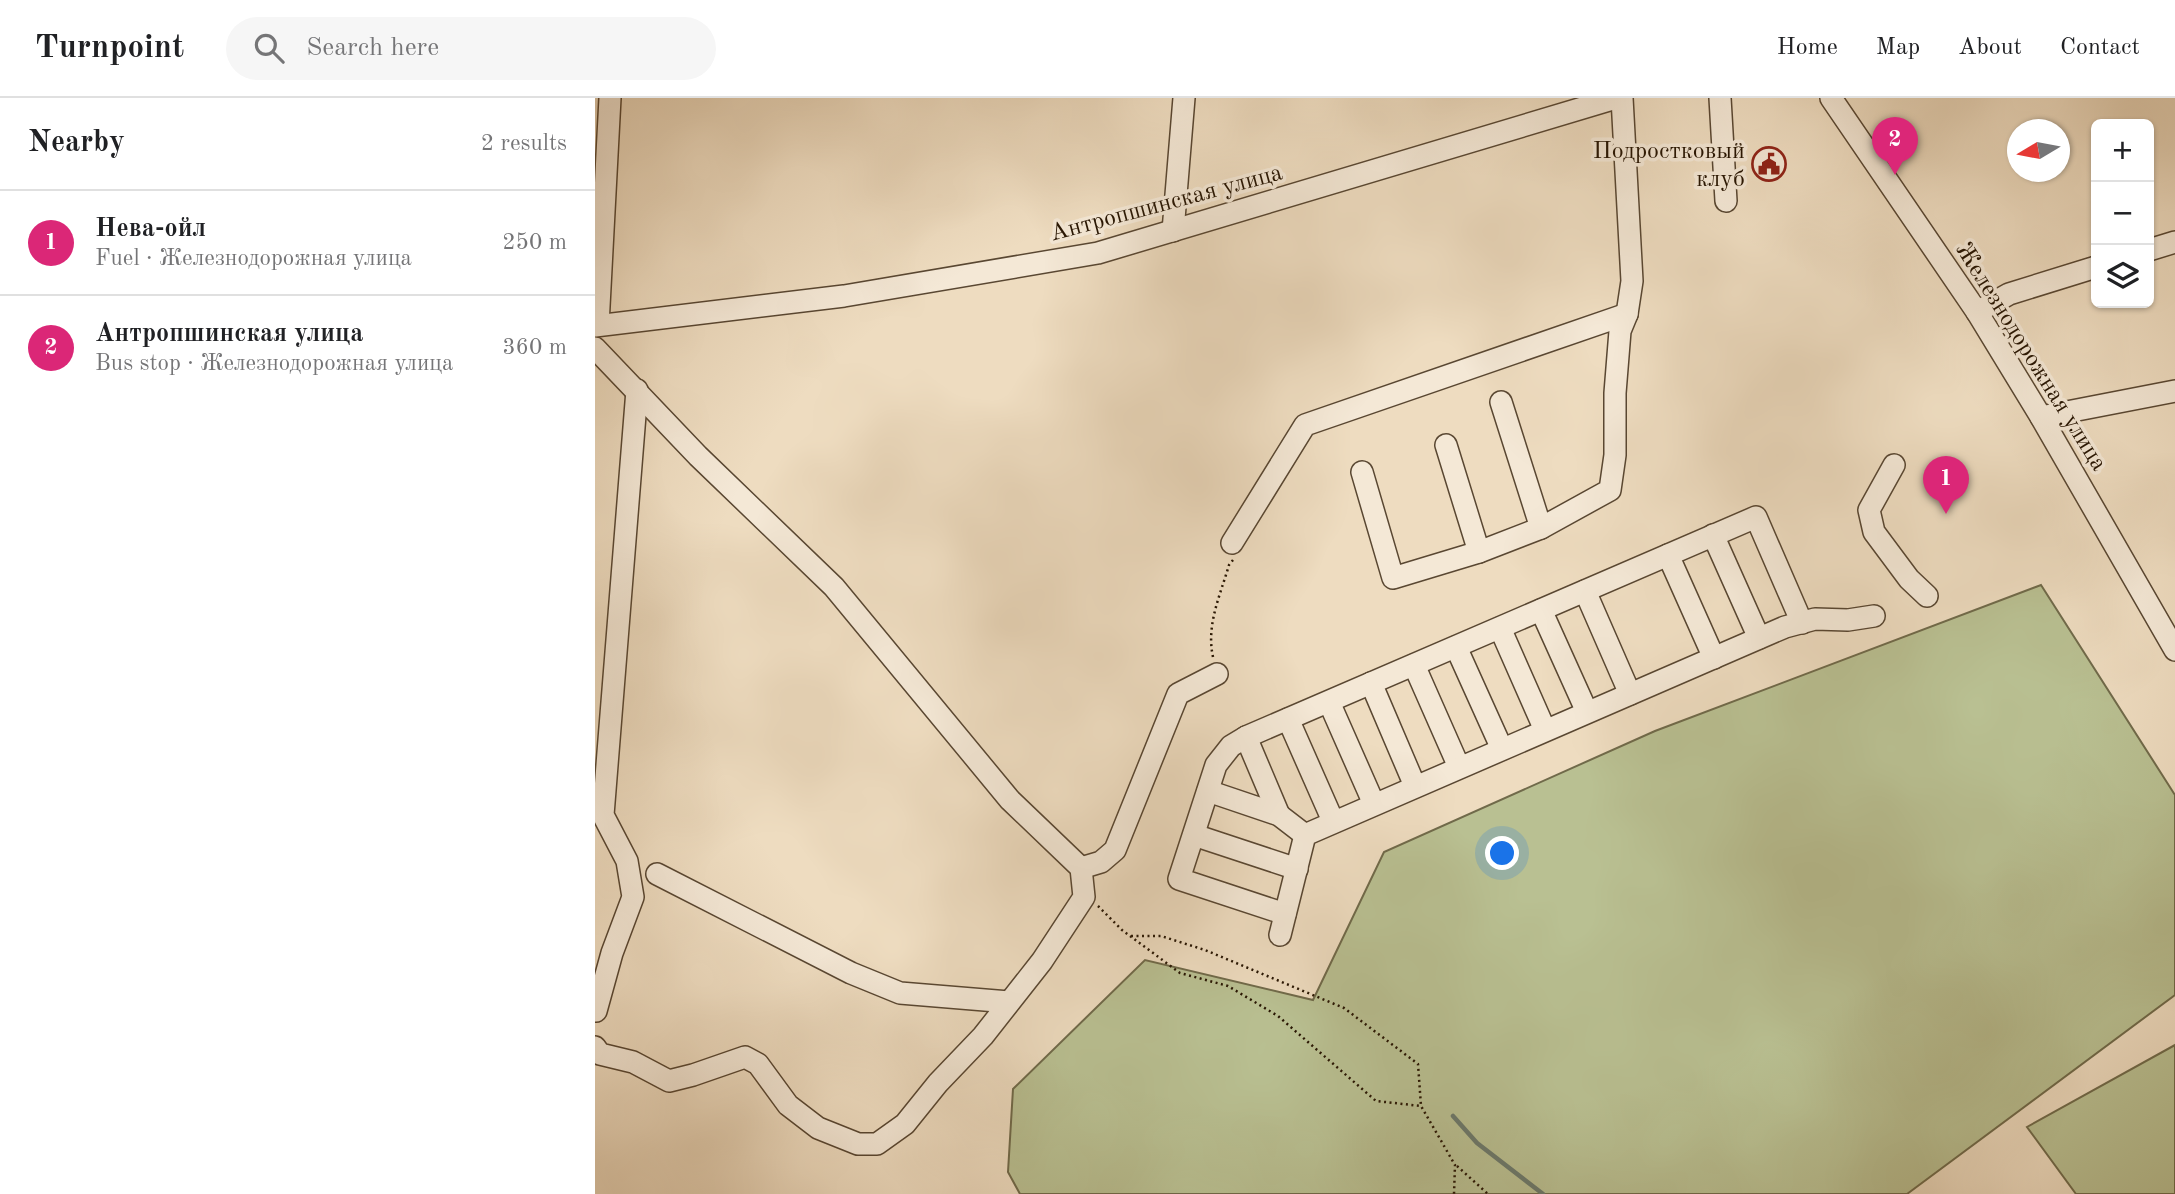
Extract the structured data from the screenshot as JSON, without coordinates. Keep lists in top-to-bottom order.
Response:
{
  "streets": {
    "street": ["Антропшинская улица", "Железнодорожная улица"]
  },
  "places": {
    "public building": ["Подростковый клуб"]
  },
  "north": "left",
  "page": {
    "header": "Turnpoint",
    "search": "Search here",
    "nav": [
      "Home",
      "Map",
      "About",
      "Contact"
    ],
    "heading": ["Nearby", "2 results"],
    "pins": ["2", "1"],
    "map_buttons": ["+", "−"],
    "list": [
      {
        "mark": "1",
        "name": "Нева-ойл",
        "note": "Fuel · Железнодорожная улица",
        "value": "250 m"
      },
      {
        "mark": "2",
        "name": "Антропшинская улица",
        "note": "Bus stop · Железнодорожная улица",
        "value": "360 m"
      }
    ]
  }
}
